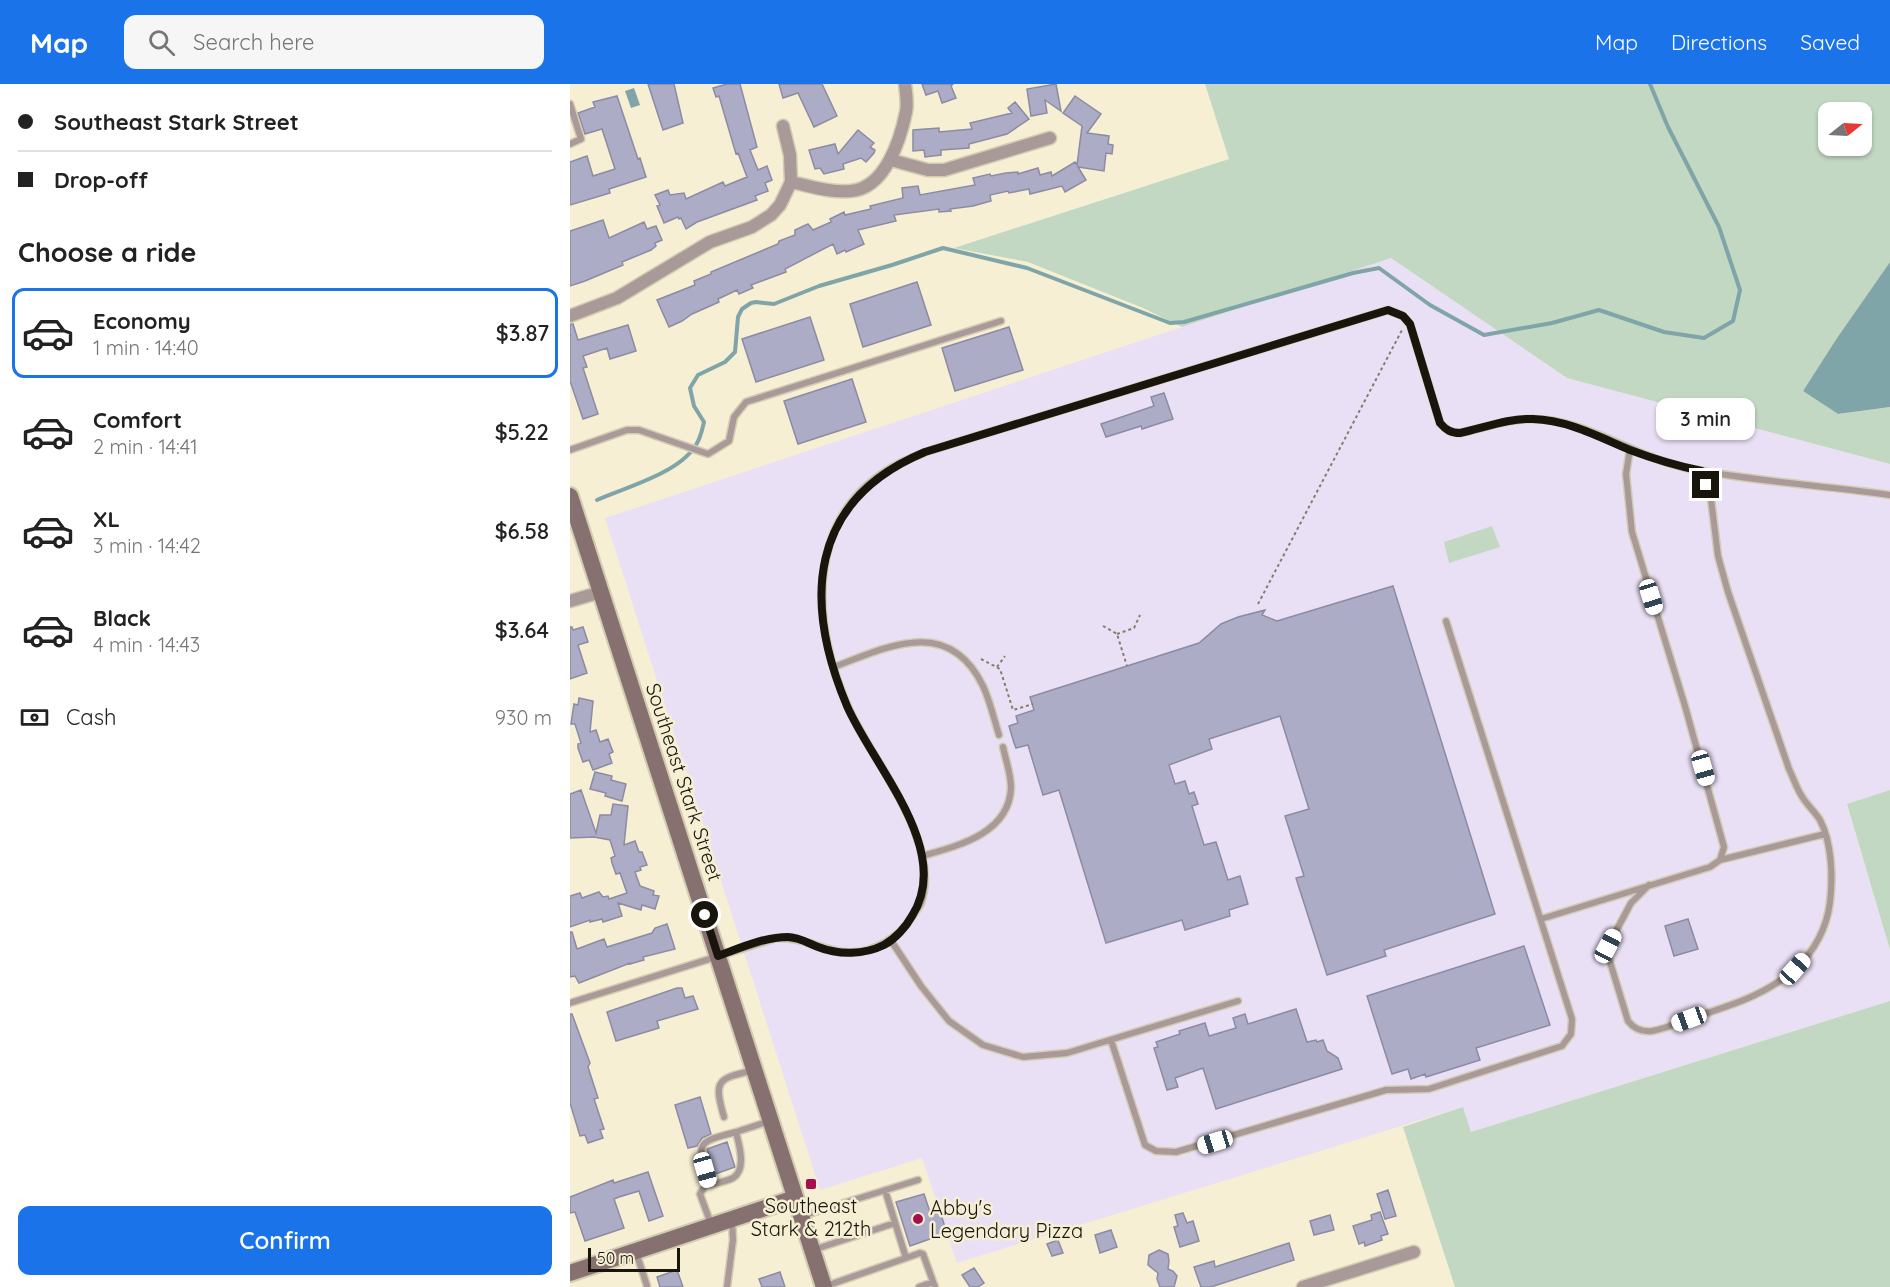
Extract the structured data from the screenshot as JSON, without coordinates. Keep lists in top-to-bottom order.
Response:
{
  "streets": {
    "main road": ["Southeast Stark Street"]
  },
  "places": {
    "transit": ["Southeast Stark & 212th"],
    "other": ["Abby's Legendary Pizza"]
  },
  "scale_bar": "50 m",
  "north": "right",
  "page": {
    "header": "Map",
    "search": "Search here",
    "nav": ["Map", "Directions", "Saved"],
    "banner": ["Southeast Stark Street", "Drop-off"],
    "heading": "Choose a ride",
    "list": [
      {
        "name": "Economy",
        "note": "1 min · 14:40",
        "value": "$3.87"
      },
      {
        "name": "Comfort",
        "note": "2 min · 14:41",
        "value": "$5.22"
      },
      {
        "name": "XL",
        "note": "3 min · 14:42",
        "value": "$6.58"
      },
      {
        "name": "Black",
        "note": "4 min · 14:43",
        "value": "$3.64"
      }
    ],
    "bubble": "3 min",
    "pay": ["Cash", "930 m"],
    "buttons": "Confirm",
    "scale": "50 m"
  }
}
